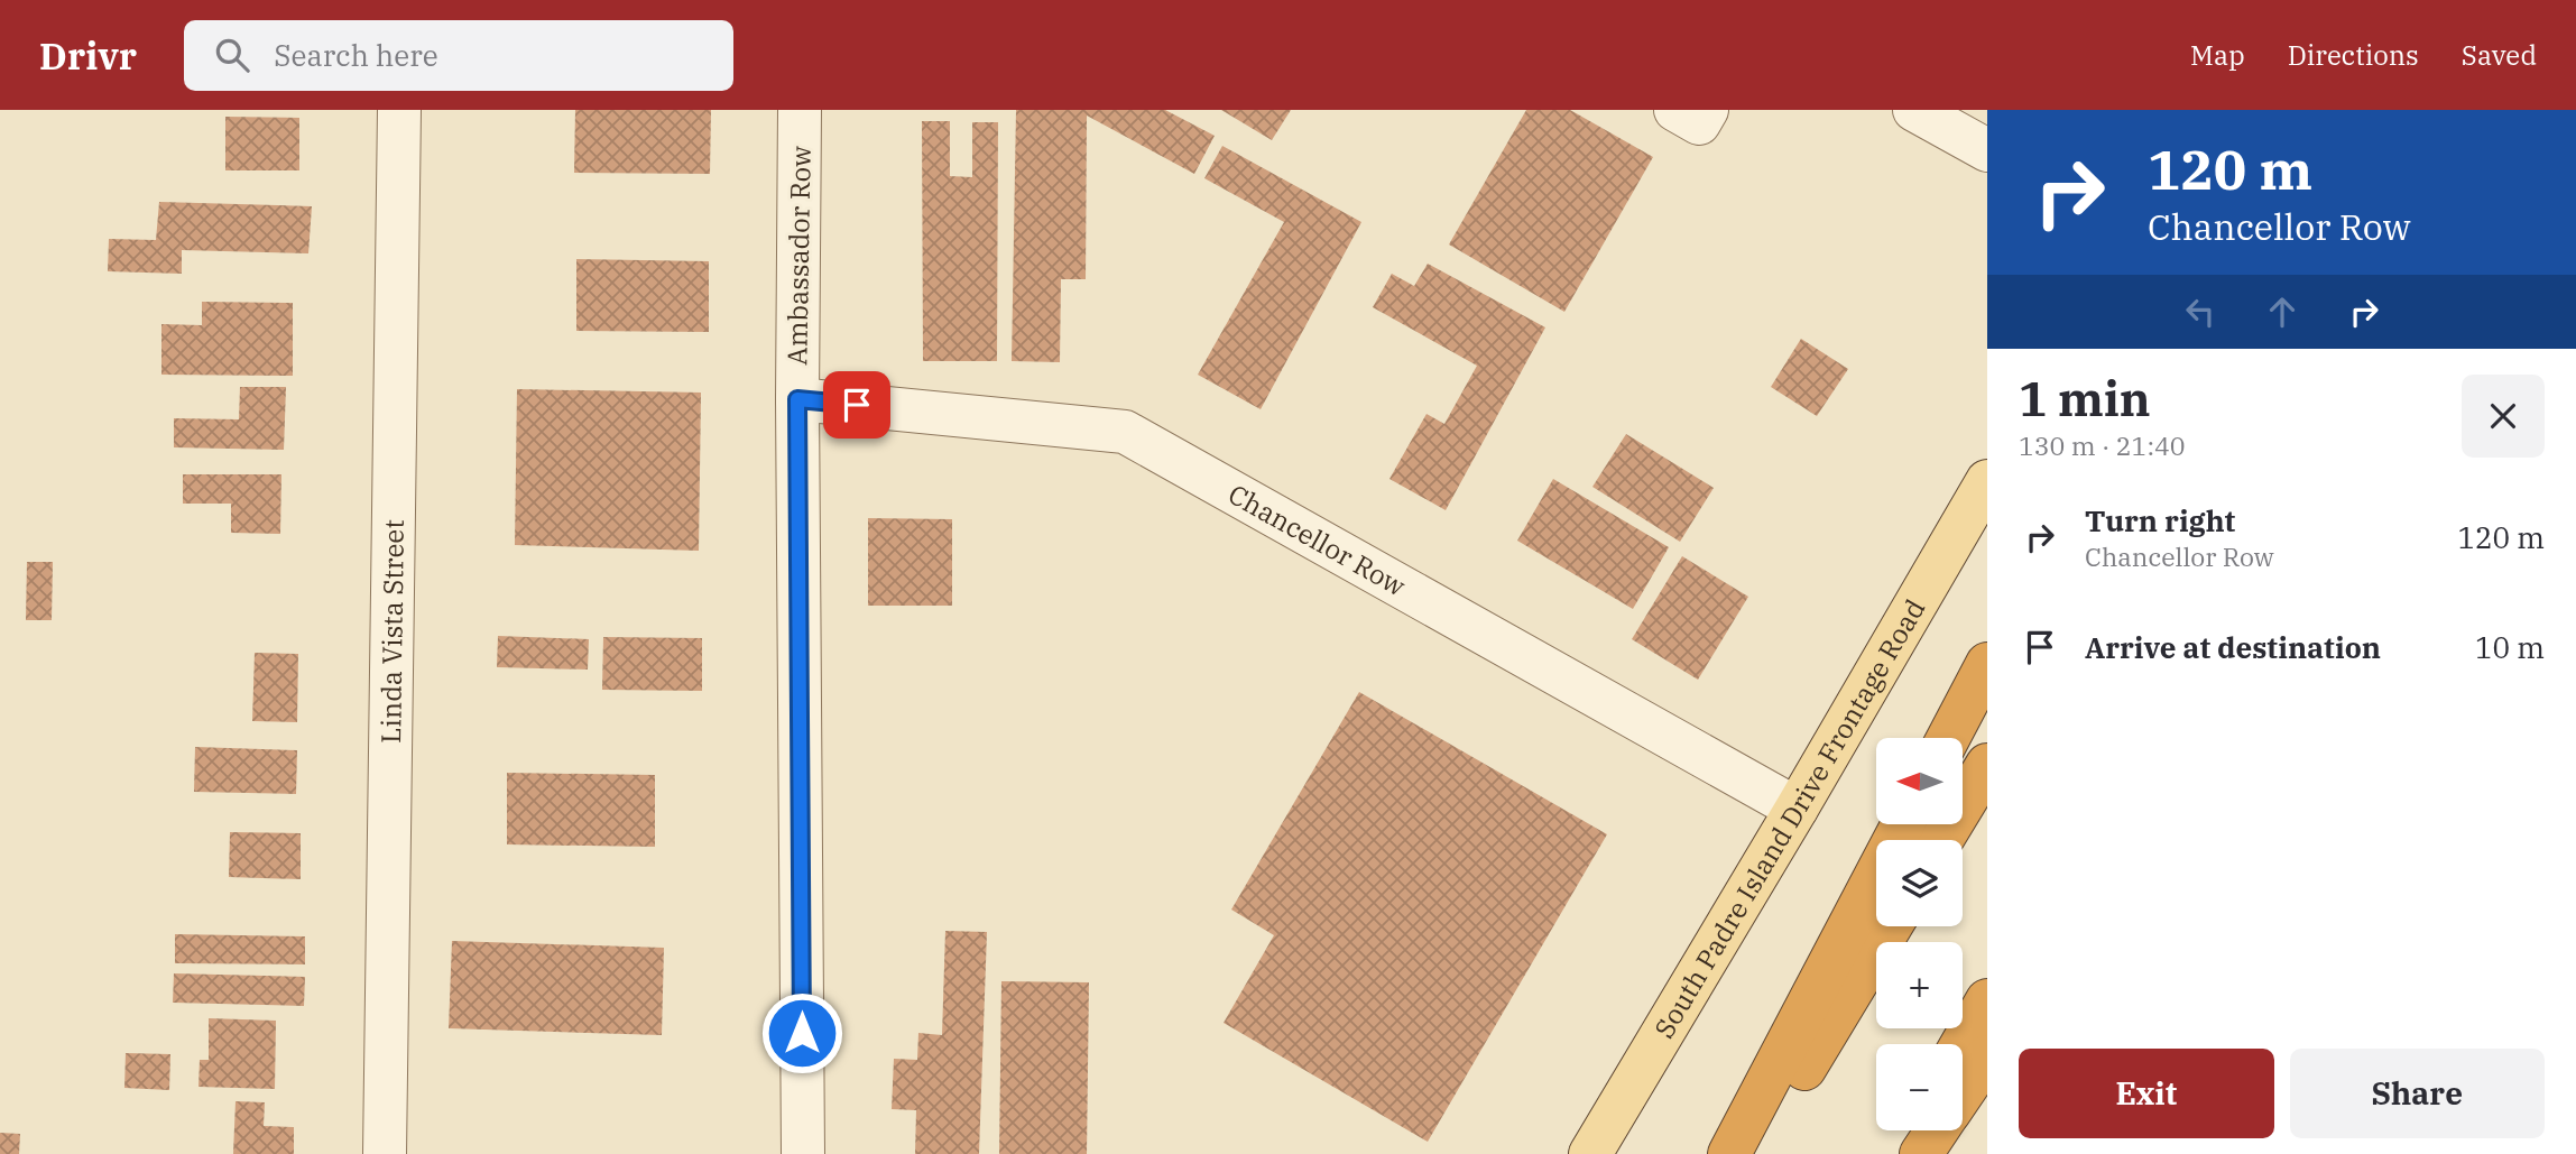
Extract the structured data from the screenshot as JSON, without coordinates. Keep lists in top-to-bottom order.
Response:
{
  "streets": {
    "main road": ["South Padre Island Drive Frontage Road"],
    "street": ["Ambassador Row", "Chancellor Row", "Linda Vista Street"]
  },
  "crossings": [
    ["Ambassador Row", "Chancellor Row"],
    ["Chancellor Row", "South Padre Island Drive Frontage Road"]
  ],
  "north": "left",
  "page": {
    "header": "Drivr",
    "search": "Search here",
    "nav": ["Map", "Directions", "Saved"],
    "turn": ["120 m", "Chancellor Row"],
    "heading": ["1 min", "130 m · 21:40"],
    "list": [
      {
        "name": "Turn right",
        "note": "Chancellor Row",
        "value": "120 m"
      },
      {
        "name": "Arrive at destination",
        "value": "10 m"
      }
    ],
    "map_buttons": ["+", "−"],
    "buttons": ["Exit", "Share"]
  }
}
